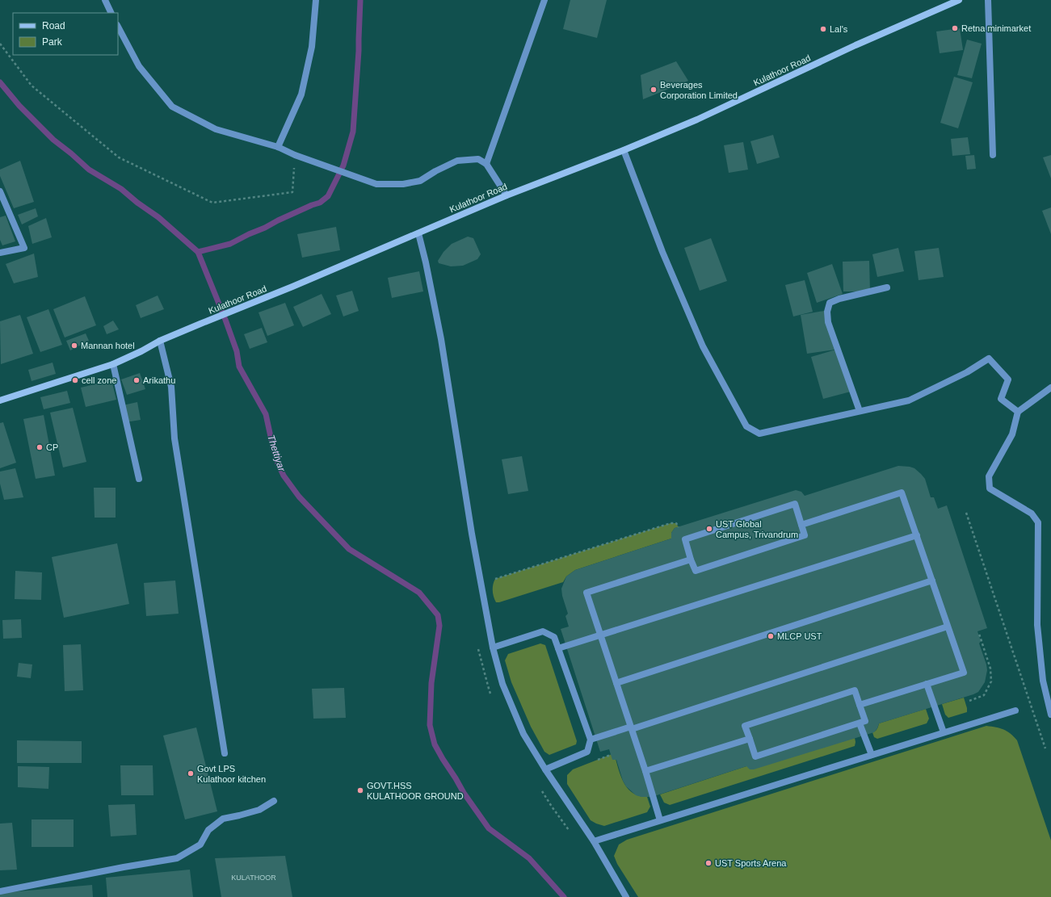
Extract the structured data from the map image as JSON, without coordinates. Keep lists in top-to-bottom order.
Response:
{
  "streets": {
    "main road": ["Kulathoor Road"]
  },
  "water": ["Thettiyar"],
  "places": [
    "Retna minimarket",
    "Lal's",
    "Beverages Corporation Limited",
    "Mannan hotel",
    "cell zone",
    "Arikathu",
    "CP",
    "UST Global Campus, Trivandrum",
    "MLCP UST",
    "Govt LPS Kulathoor kitchen",
    "GOVT.HSS KULATHOOR GROUND",
    "UST Sports Arena"
  ],
  "house_numbers": ["KULATHOOR"],
  "legend": ["Road", "Park"]
}
